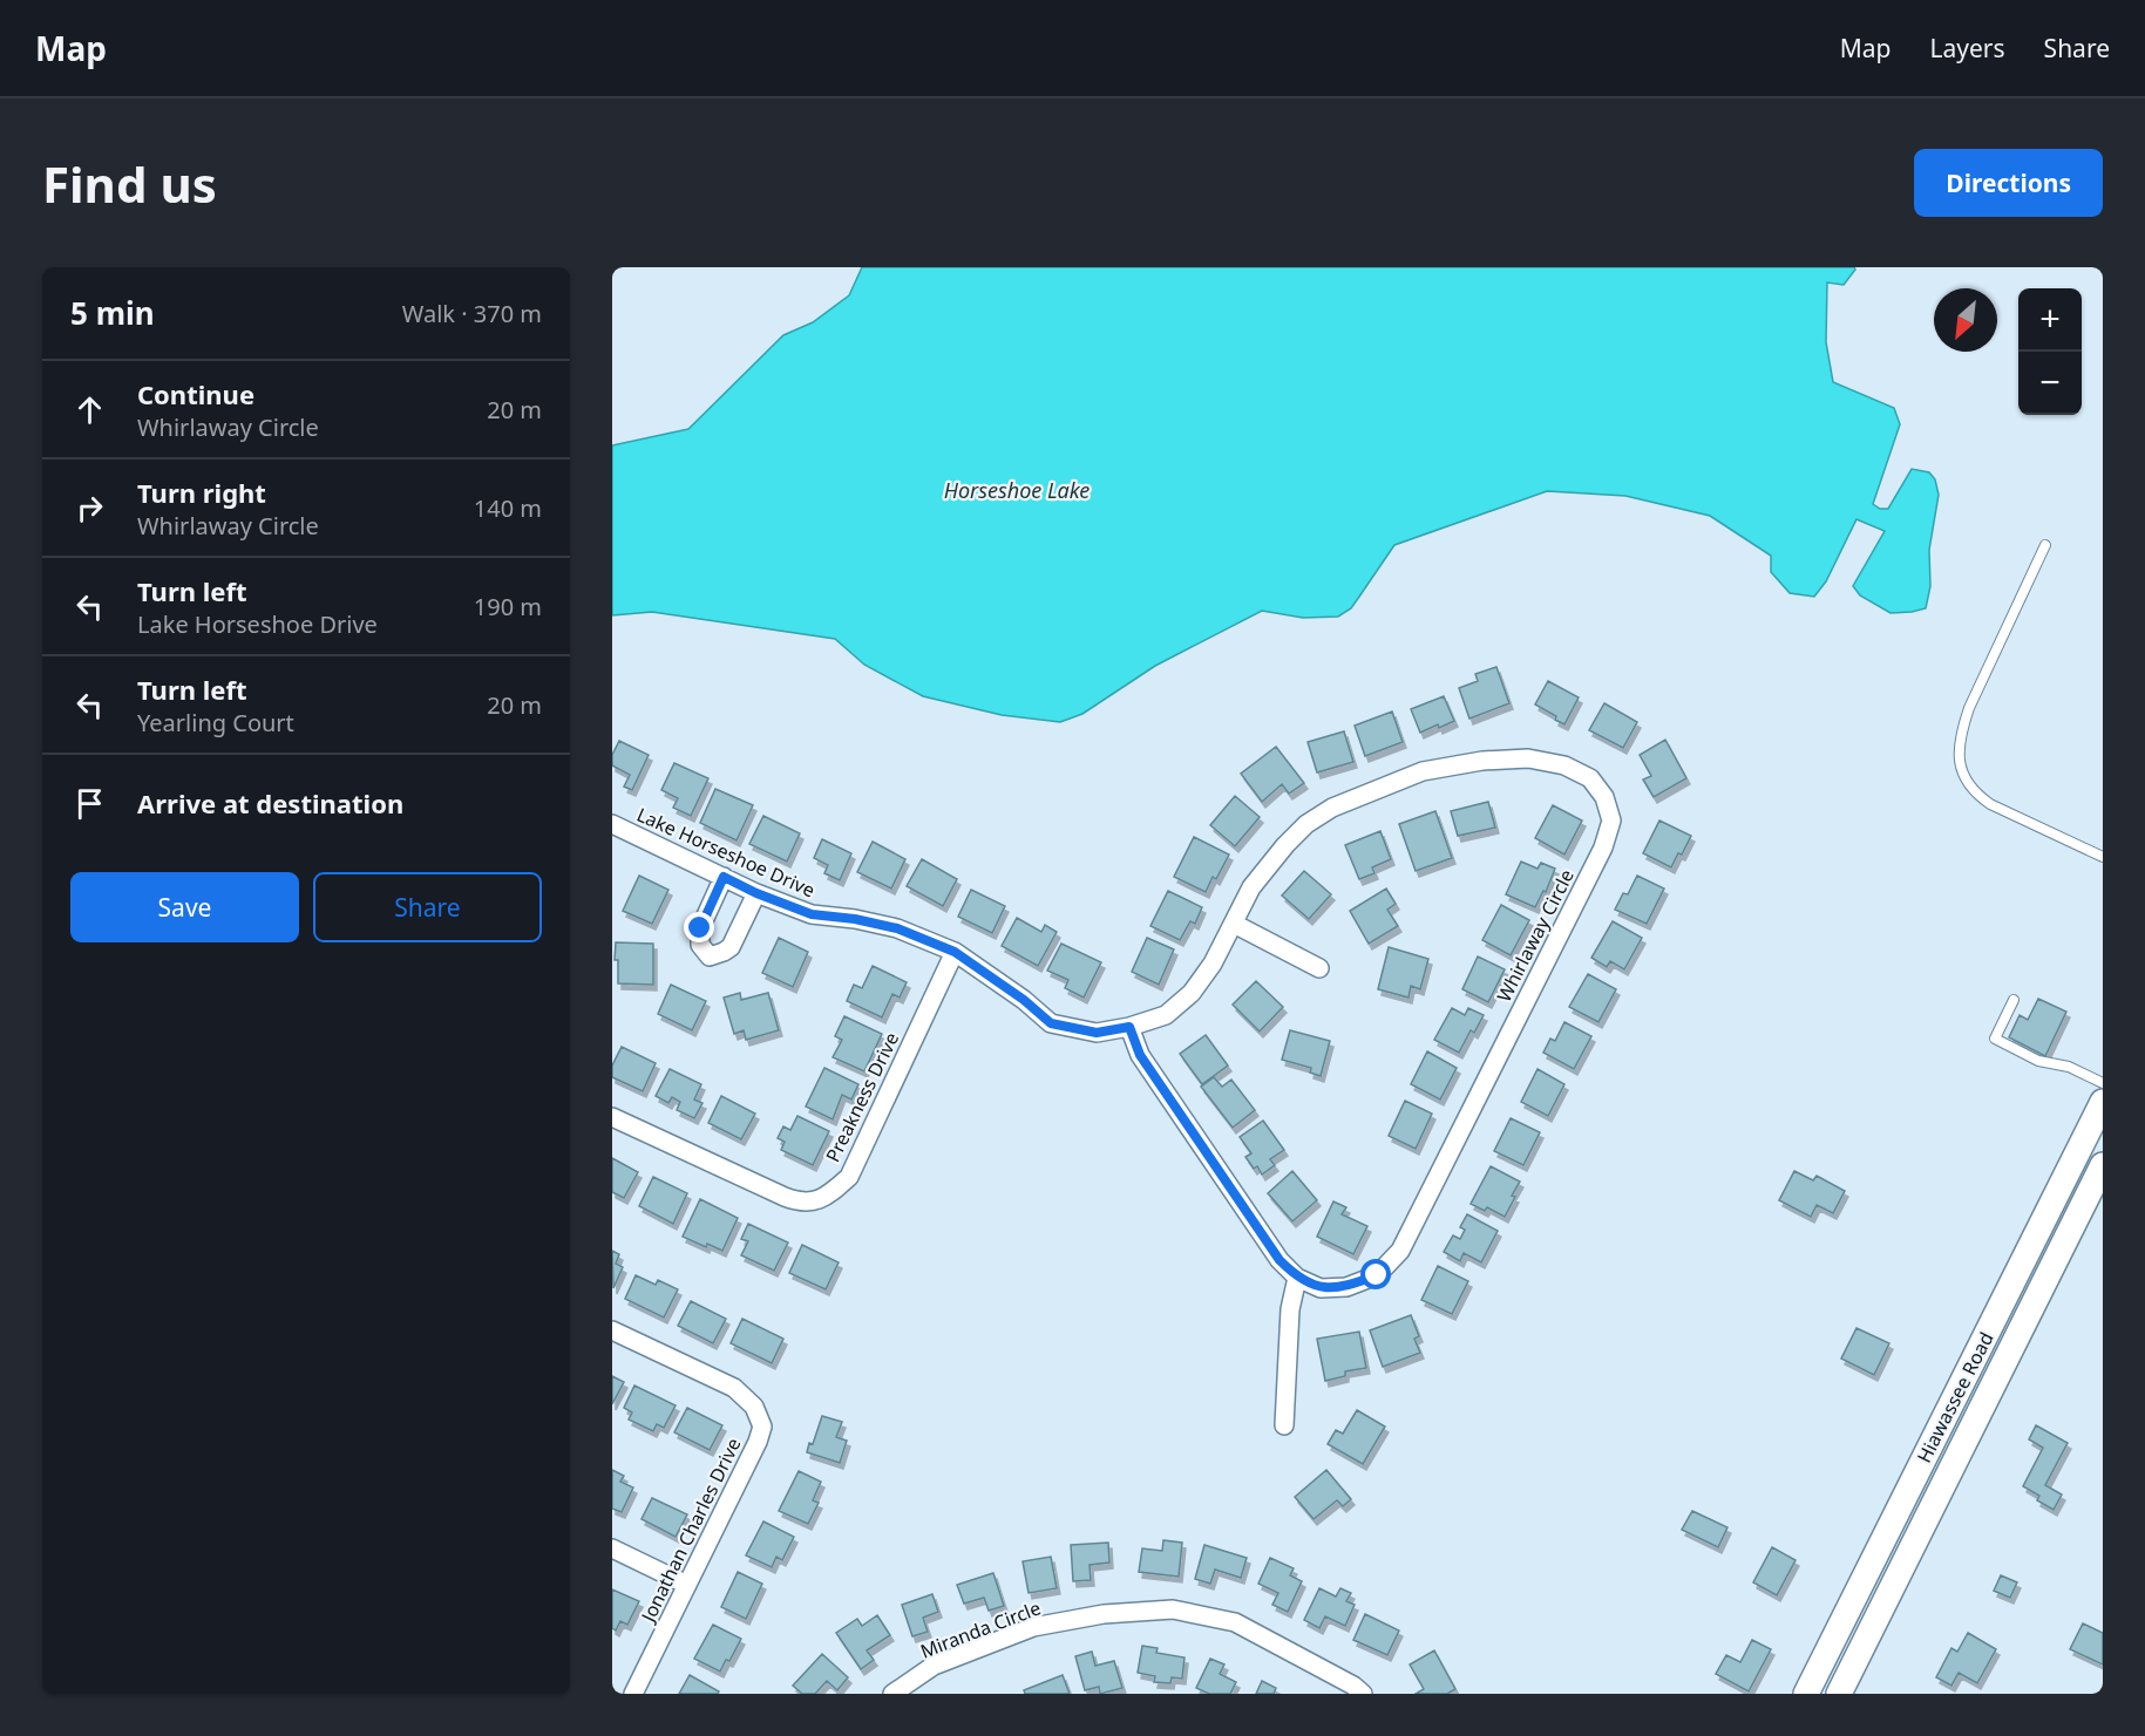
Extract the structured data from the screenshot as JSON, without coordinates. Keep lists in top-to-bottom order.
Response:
{
  "streets": {
    "street": [
      "Lake Horseshoe Drive",
      "Whirlaway Circle",
      "Preakness Drive",
      "Hiawassee Road",
      "Jonathan Charles Drive",
      "Miranda Circle"
    ]
  },
  "crossings": [
    ["Lake Horseshoe Drive", "Whirlaway Circle"],
    ["Lake Horseshoe Drive", "Preakness Drive"]
  ],
  "water": ["Horseshoe Lake"],
  "north": "bottom left",
  "page": {
    "header": "Map",
    "nav": ["Map", "Layers", "Share"],
    "buttons": [
      "Directions",
      ["Save", "Share"]
    ],
    "title": "Find us",
    "heading": ["5 min", "Walk · 370 m"],
    "map_buttons": ["+", "−"],
    "list": [
      ["Continue", "Whirlaway Circle", "20 m"],
      ["Turn right", "Whirlaway Circle", "140 m"],
      ["Turn left", "Lake Horseshoe Drive", "190 m"],
      ["Turn left", "Yearling Court", "20 m"],
      "Arrive at destination"
    ]
  }
}
